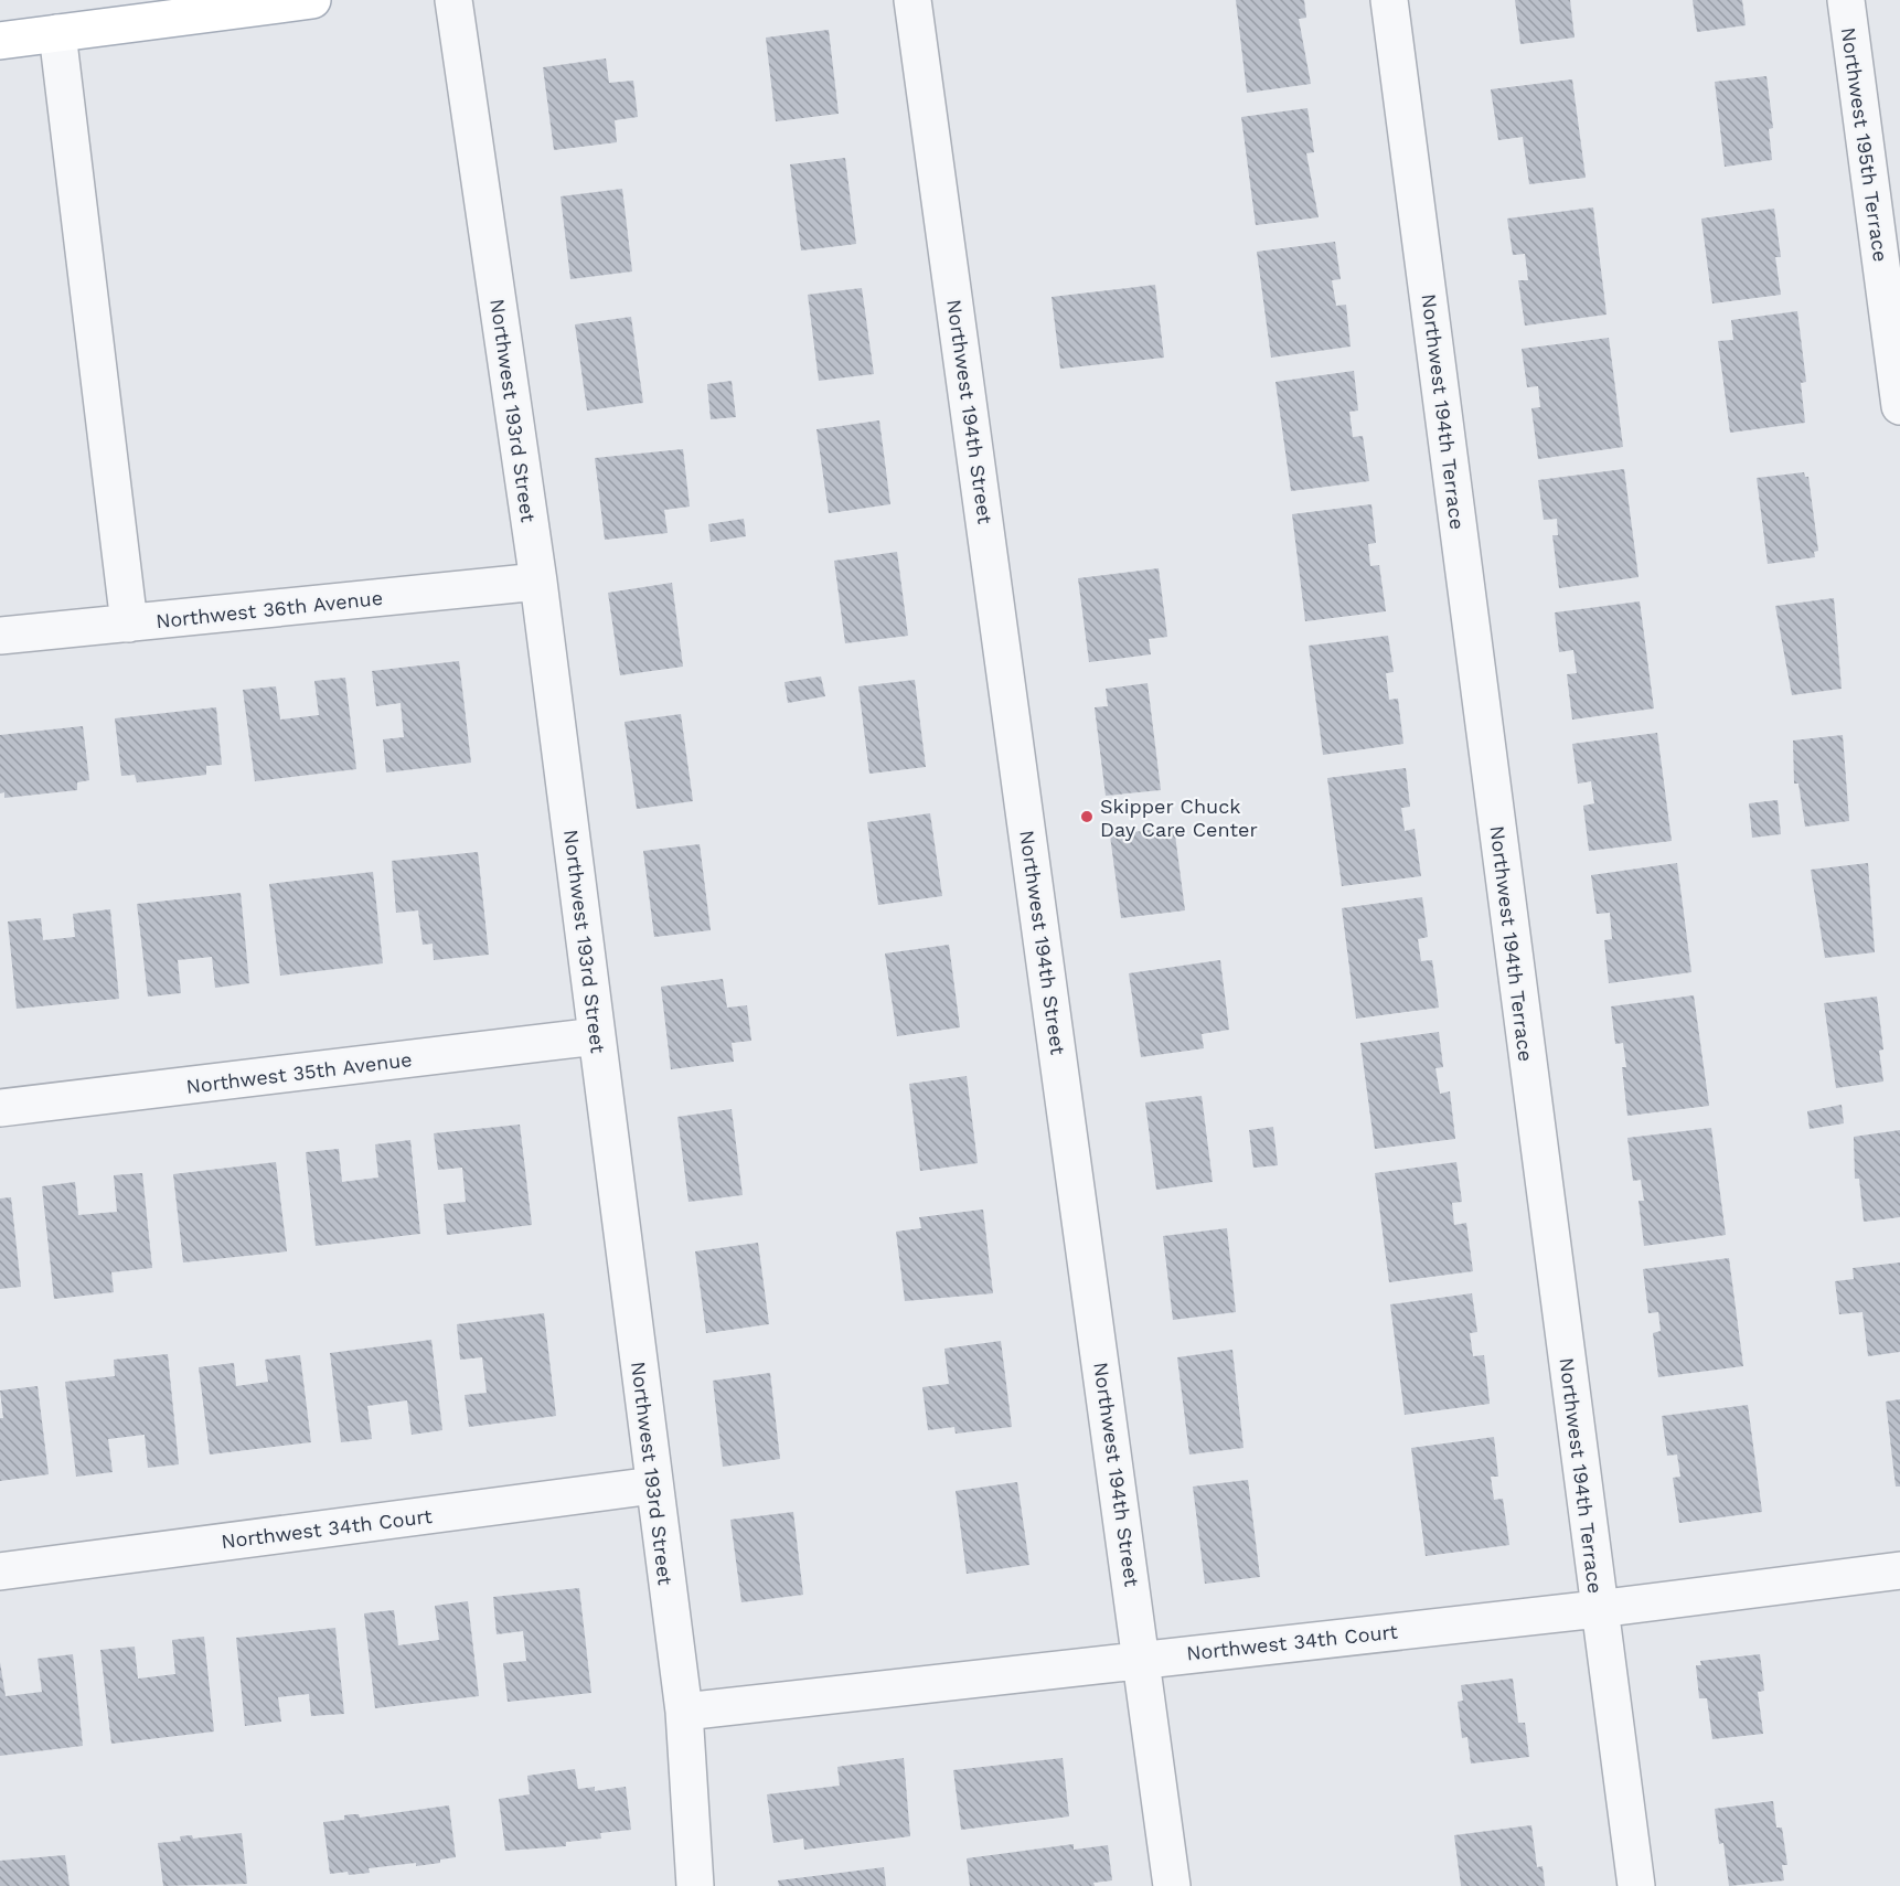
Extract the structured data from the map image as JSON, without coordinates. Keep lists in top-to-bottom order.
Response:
{
  "streets": {
    "street": [
      "Northwest 195th Terrace",
      "Northwest 193rd Street",
      "Northwest 194th Street",
      "Northwest 194th Terrace",
      "Northwest 36th Avenue",
      "Northwest 35th Avenue",
      "Northwest 34th Court"
    ]
  },
  "crossings": [
    ["Northwest 193rd Street", "Northwest 36th Avenue"],
    ["Northwest 193rd Street", "Northwest 35th Avenue"],
    ["Northwest 193rd Street", "Northwest 34th Court"],
    ["Northwest 194th Street", "Northwest 34th Court"],
    ["Northwest 194th Terrace", "Northwest 34th Court"]
  ],
  "places": ["Skipper Chuck Day Care Center"]
}
